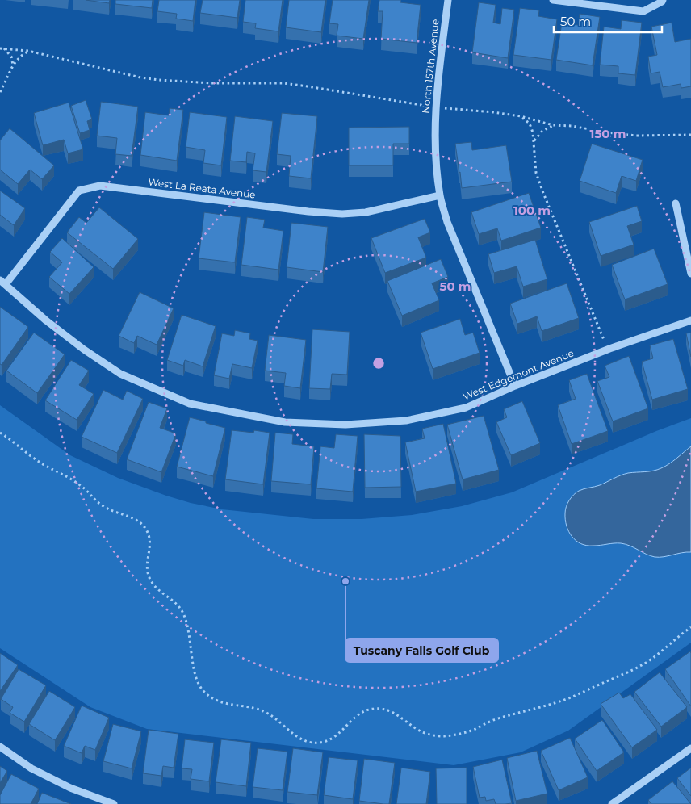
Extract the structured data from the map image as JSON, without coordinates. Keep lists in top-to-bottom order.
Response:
{
  "streets": {
    "street": ["North 157th Avenue", "West La Reata Avenue", "West Edgemont Avenue"]
  },
  "crossings": [
    ["North 157th Avenue", "West La Reata Avenue"],
    ["North 157th Avenue", "West Edgemont Avenue"],
    ["West La Reata Avenue", "West Edgemont Avenue"]
  ],
  "places": ["Tuscany Falls Golf Club"],
  "scale_bar": "50 m",
  "rings": ["150 m", "100 m", "50 m"]
}
